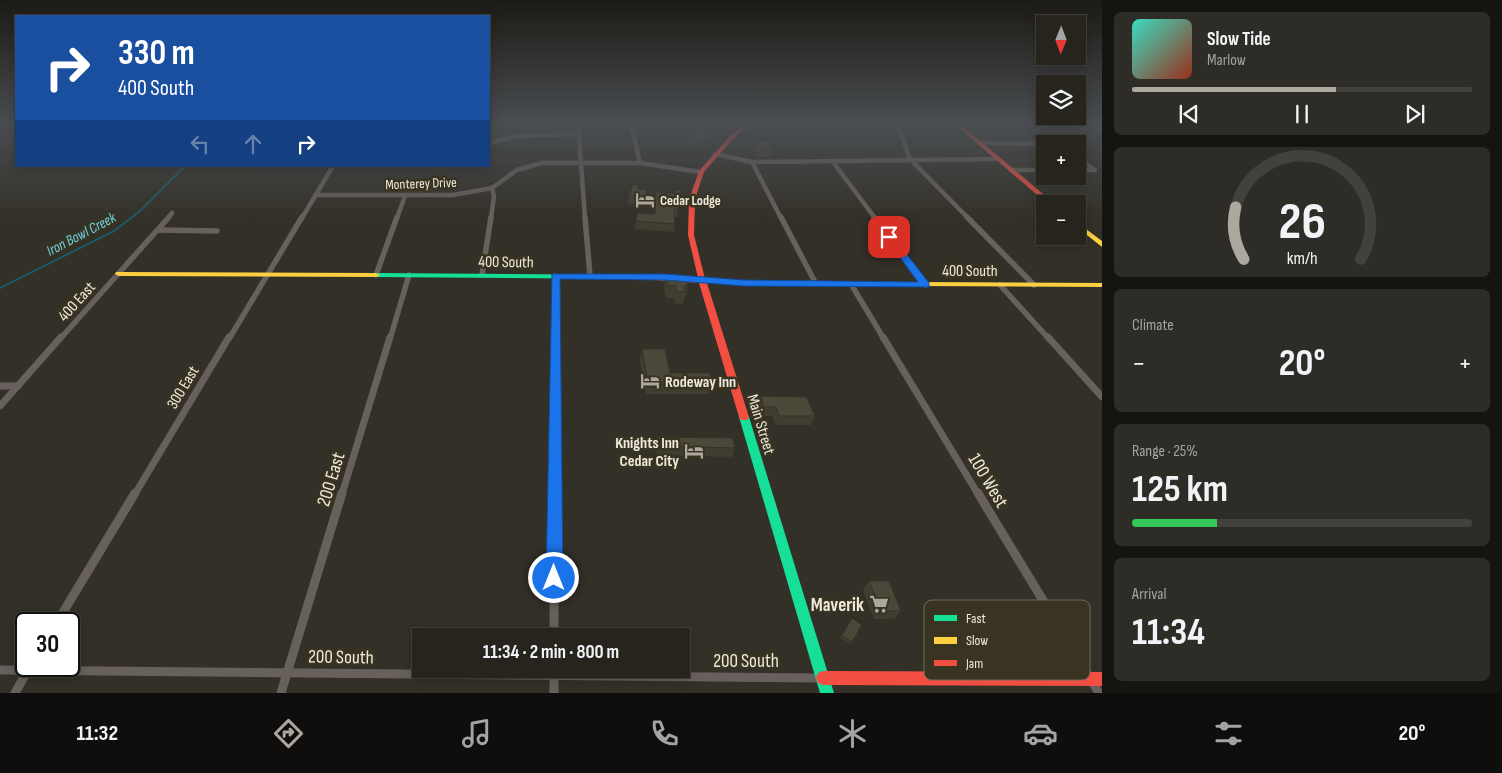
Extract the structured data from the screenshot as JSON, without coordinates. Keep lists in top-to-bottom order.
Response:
{
  "streets": {
    "street": [
      "Monterey Drive",
      "400 South",
      "400 East",
      "300 East",
      "Main Street",
      "200 East",
      "100 West",
      "200 South"
    ]
  },
  "crossings": [
    ["Monterey Drive", "300 East"],
    ["Monterey Drive", "Main Street"],
    ["400 South", "400 East"],
    ["400 South", "300 East"],
    ["400 South", "Main Street"],
    ["400 South", "200 East"],
    ["400 South", "100 West"],
    ["Main Street", "200 South"],
    ["200 East", "200 South"],
    ["100 West", "200 South"]
  ],
  "water": ["Iron Bowl Creek"],
  "places": {
    "hotel": ["Cedar Lodge", "Rodeway Inn", "Knights Inn Cedar City"],
    "supermarket": ["Maverik"]
  },
  "legend": ["Fast", "Slow", "Jam"],
  "north": "bottom",
  "page": {
    "map_buttons": ["+", "−"],
    "turn": ["330 m", "400 South"],
    "song": ["Slow Tide", "Marlow"],
    "tile": [
      "Climate",
      ["Range · 25%", "125 km"],
      ["Arrival", "11:34"]
    ],
    "heat": ["−", "20°", "+"],
    "limit": "30",
    "trip": "11:34 · 2 min · 800 m",
    "tabs": ["11:32", "20°"],
    "gauge": ["26", "km/h"]
  }
}
